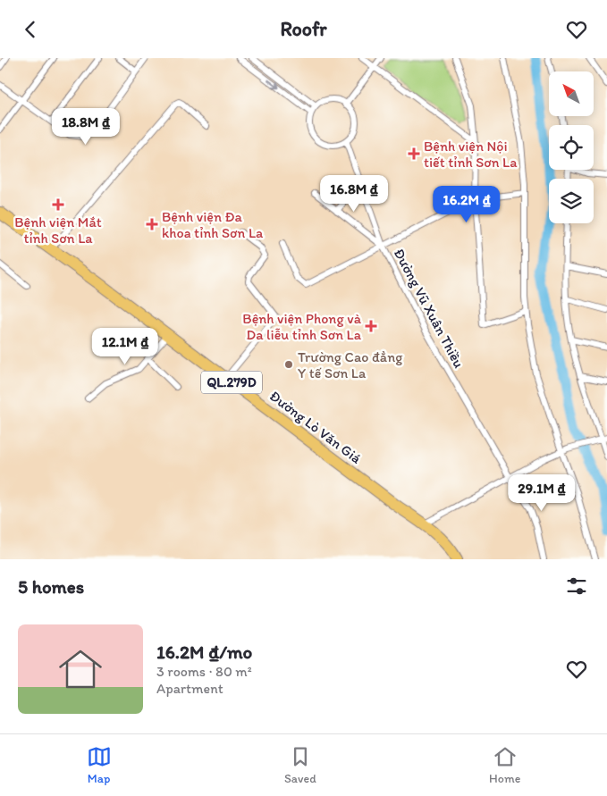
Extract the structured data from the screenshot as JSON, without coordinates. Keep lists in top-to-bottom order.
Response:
{
  "streets": {
    "highway": ["QL.279D", "Đường Lò Văn Giá"],
    "street": ["Đường Vũ Xuân Thiều"]
  },
  "places": {
    "health": [
      "Bệnh viện Nội tiết tỉnh Sơn La",
      "Bệnh viện Mắt tỉnh Sơn La",
      "Bệnh viện Đa khoa tỉnh Sơn La",
      "Bệnh viện Phong và Da liễu tỉnh Sơn La"
    ],
    "other": ["Trường Cao đẳng Y tế Sơn La"]
  },
  "north": "top left",
  "page": {
    "header": "Roofr",
    "price": [
      "18.8M ₫",
      "16.8M ₫",
      "16.2M ₫",
      "12.1M ₫",
      "29.1M ₫"
    ],
    "heading": "5 homes",
    "list": [
      {
        "name": "16.2M ₫/mo",
        "note": "3 rooms · 80 m² · Apartment"
      }
    ],
    "tabs": ["Map", "Saved", "Home"]
  }
}
